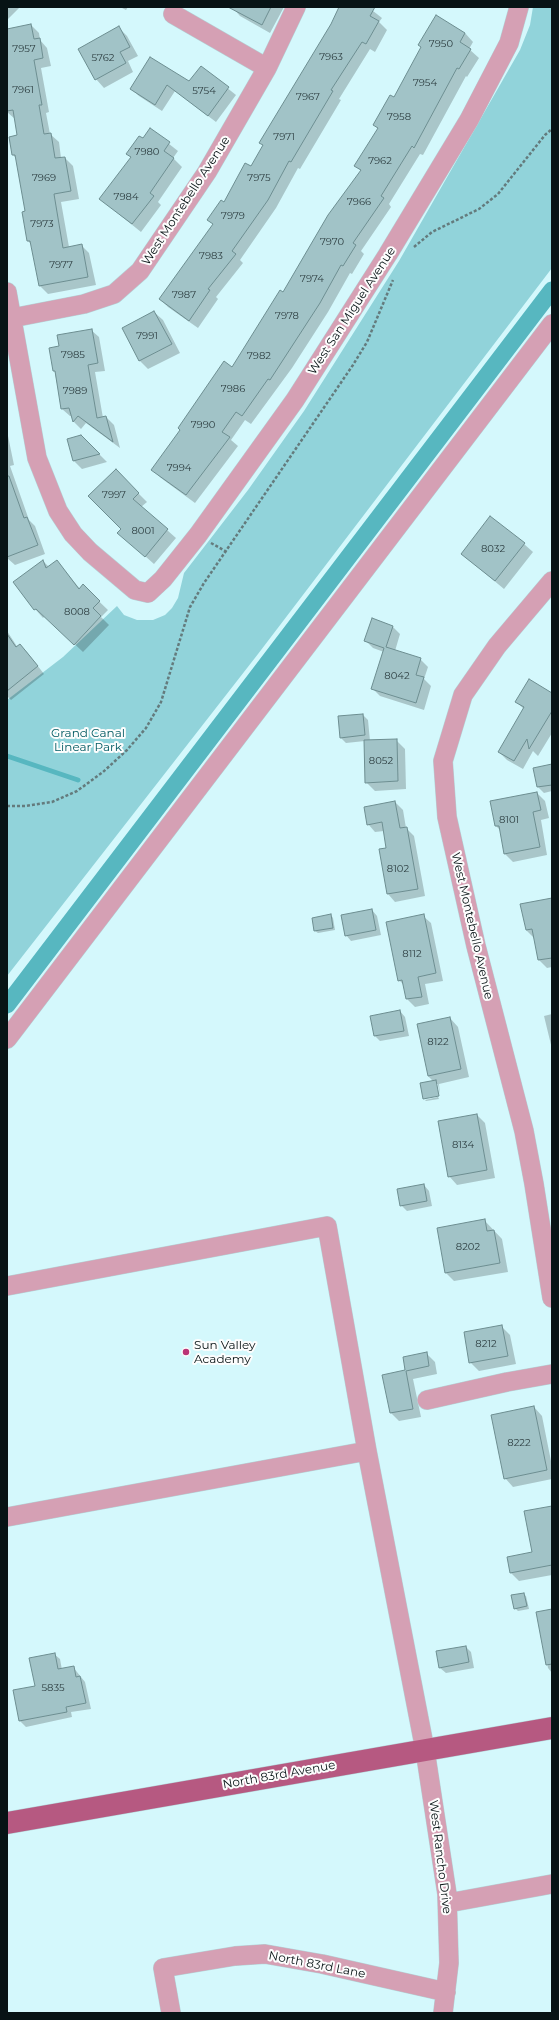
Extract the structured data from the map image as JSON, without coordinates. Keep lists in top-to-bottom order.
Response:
{
  "streets": {
    "main road": ["North 83rd Avenue"],
    "street": [
      "West Montebello Avenue",
      "West San Miguel Avenue",
      "West Rancho Drive",
      "North 83rd Lane"
    ]
  },
  "crossings": [
    ["West Montebello Avenue", "West San Miguel Avenue"],
    ["North 83rd Avenue", "West Rancho Drive"],
    ["West Rancho Drive", "North 83rd Lane"]
  ],
  "parks": ["Grand Canal Linear Park"],
  "places": ["Sun Valley Academy"],
  "house_numbers": [
    "7950",
    "7957",
    "7963",
    "5762",
    "7954",
    "7961",
    "5754",
    "7967",
    "7958",
    "7971",
    "7980",
    "7962",
    "7969",
    "7975",
    "7984",
    "7966",
    "7979",
    "7973",
    "7970",
    "7983",
    "7977",
    "7974",
    "7987",
    "7978",
    "7991",
    "7985",
    "7982",
    "7986",
    "7989",
    "7990",
    "7994",
    "7997",
    "8001",
    "8032",
    "8008",
    "8042",
    "8052",
    "8101",
    "8102",
    "8112",
    "8122",
    "8134",
    "8202",
    "8212",
    "8222",
    "5835"
  ]
}
